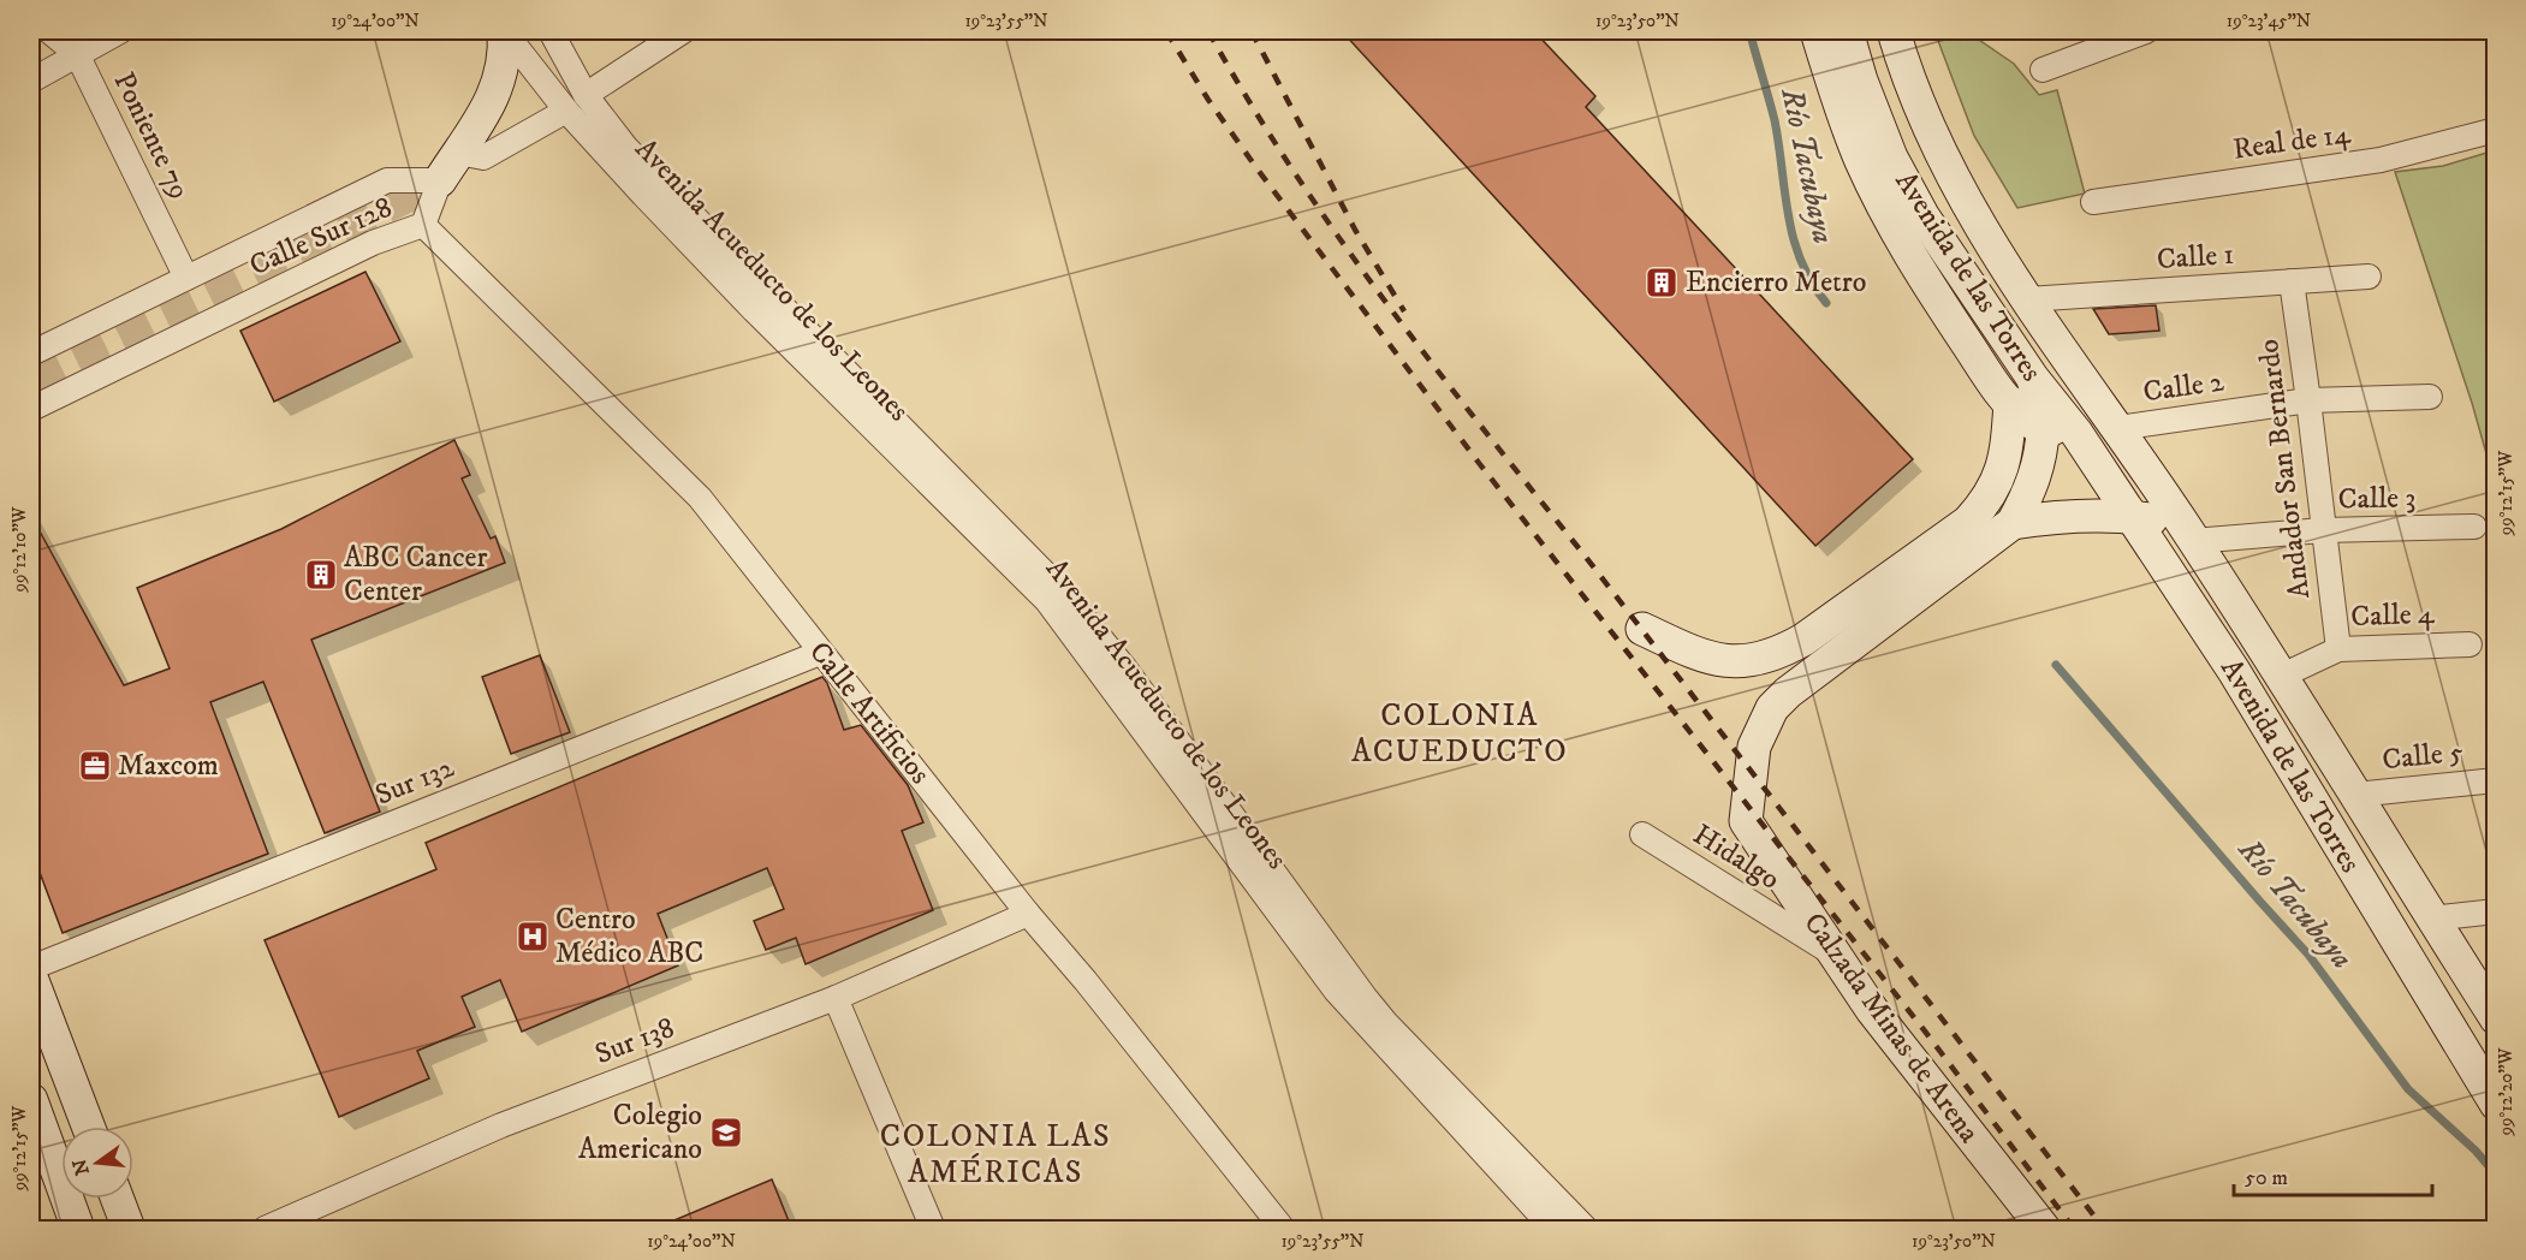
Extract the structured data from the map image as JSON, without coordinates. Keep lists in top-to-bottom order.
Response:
{
  "streets": {
    "street": [
      "Poniente 79",
      "Real de 14",
      "Calle Sur 128",
      "Calle 1",
      "Avenida de las Torres",
      "Avenida Acueducto de los Leones",
      "Calle 2",
      "Andador San Bernardo",
      "Calle 3",
      "Calle 4",
      "Calle Artificios",
      "Calle 5",
      "Sur 132",
      "Hidalgo",
      "Calzada Minas de Arena",
      "Sur 138"
    ]
  },
  "crossings": [
    ["Poniente 79", "Calle Sur 128"],
    ["Calle Sur 128", "Calle Artificios"],
    ["Calle 1", "Avenida de las Torres"],
    ["Calle 1", "Andador San Bernardo"],
    ["Avenida de las Torres", "Calle 2"],
    ["Avenida de las Torres", "Calle 3"],
    ["Avenida de las Torres", "Calle 4"],
    ["Avenida de las Torres", "Calle 5"],
    ["Calle 2", "Andador San Bernardo"],
    ["Andador San Bernardo", "Calle 3"],
    ["Andador San Bernardo", "Calle 4"],
    ["Calle Artificios", "Sur 132"],
    ["Calle Artificios", "Sur 138"],
    ["Hidalgo", "Calzada Minas de Arena"]
  ],
  "districts": ["COLONIA ACUEDUCTO", "COLONIA LAS AMÉRICAS"],
  "water": ["Río Tacubaya"],
  "places": {
    "building": ["Encierro Metro", "ABC Cancer Center"],
    "office": ["Maxcom"],
    "hospital": ["Centro Médico ABC"],
    "school or university": ["Colegio Americano"]
  },
  "scale_bar": "50 m",
  "north": "left",
  "coordinates": [
    "19°24'00\"N",
    "19°23'55\"N",
    "19°23'50\"N",
    "19°23'45\"N",
    "99°12'15\"W",
    "99°12'10\"W",
    "99°12'20\"W"
  ]
}
